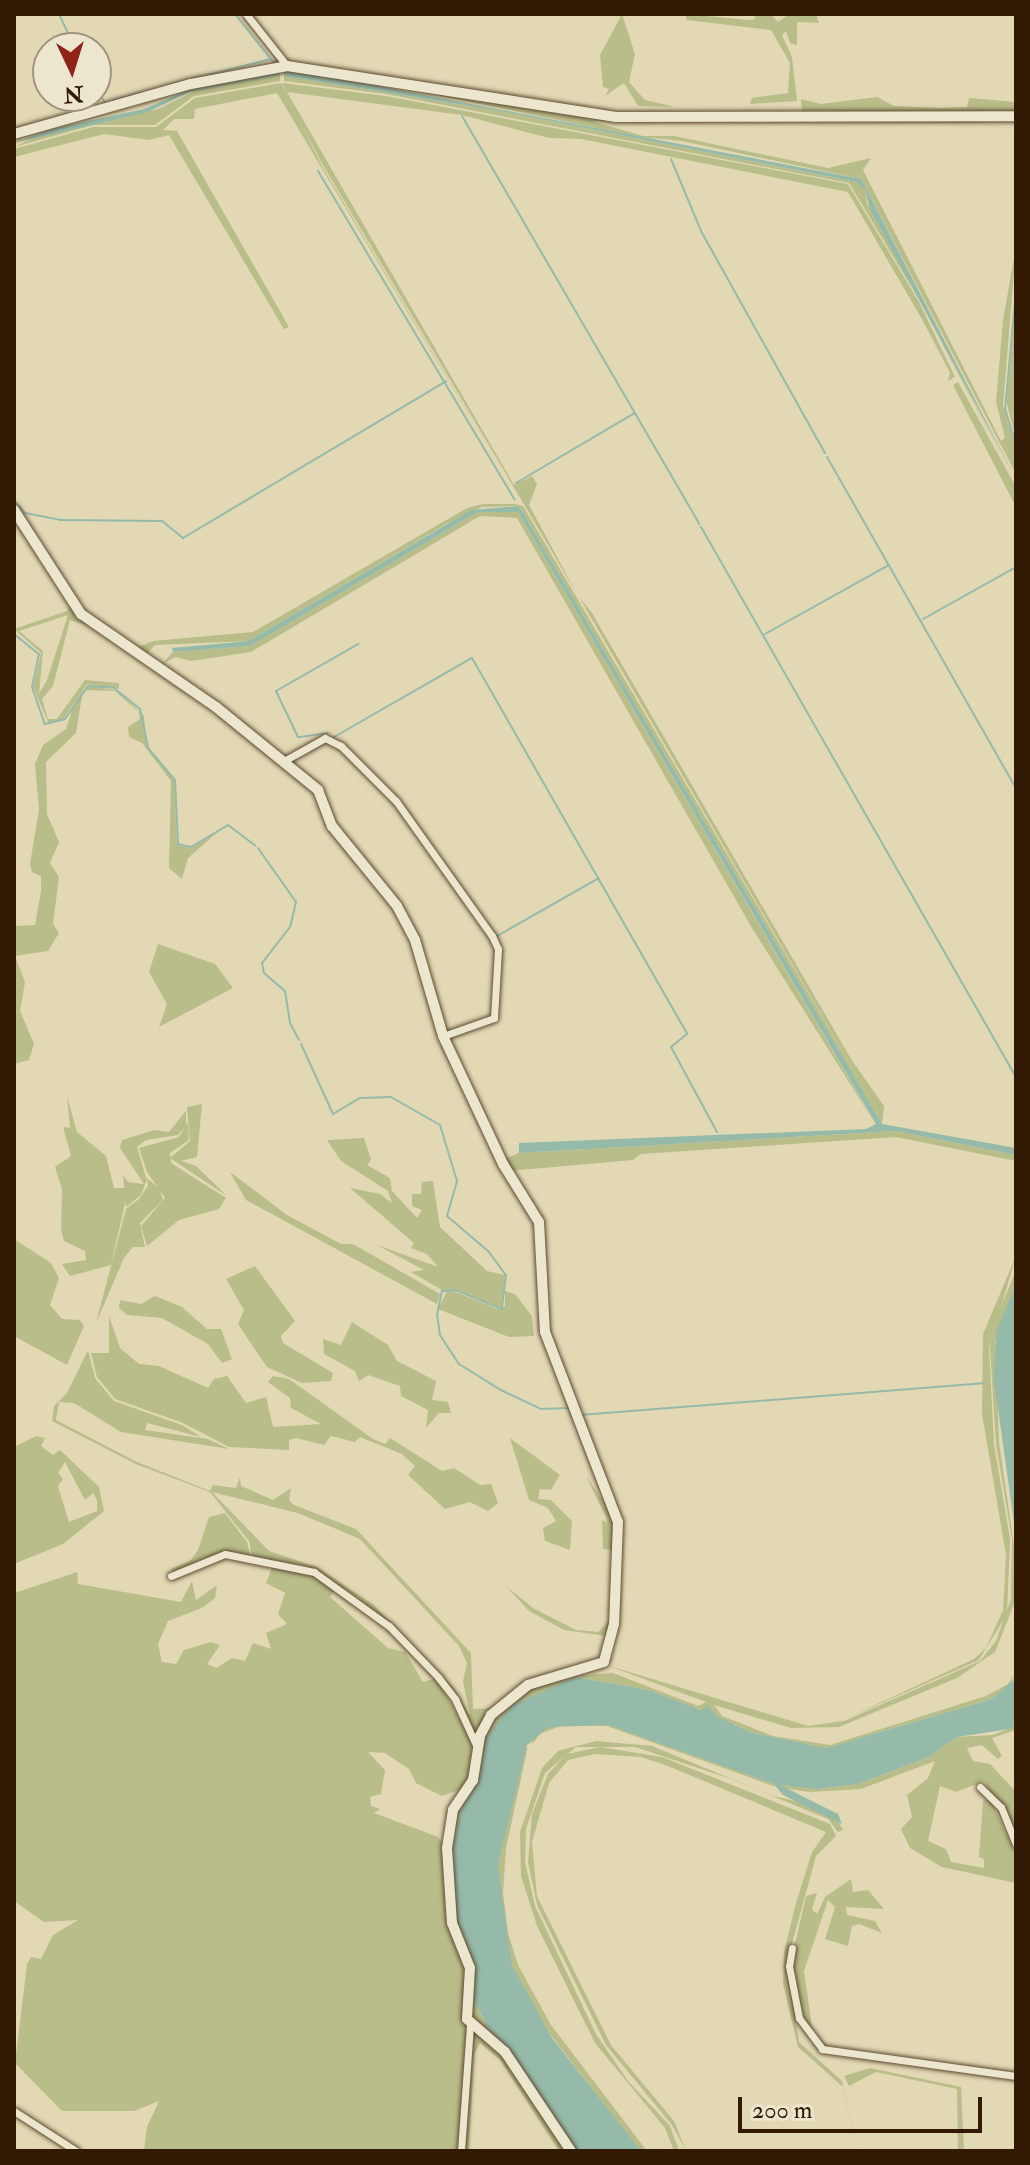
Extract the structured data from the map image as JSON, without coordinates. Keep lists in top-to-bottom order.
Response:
{
  "scale_bar": "200 m",
  "north": "bottom"
}
